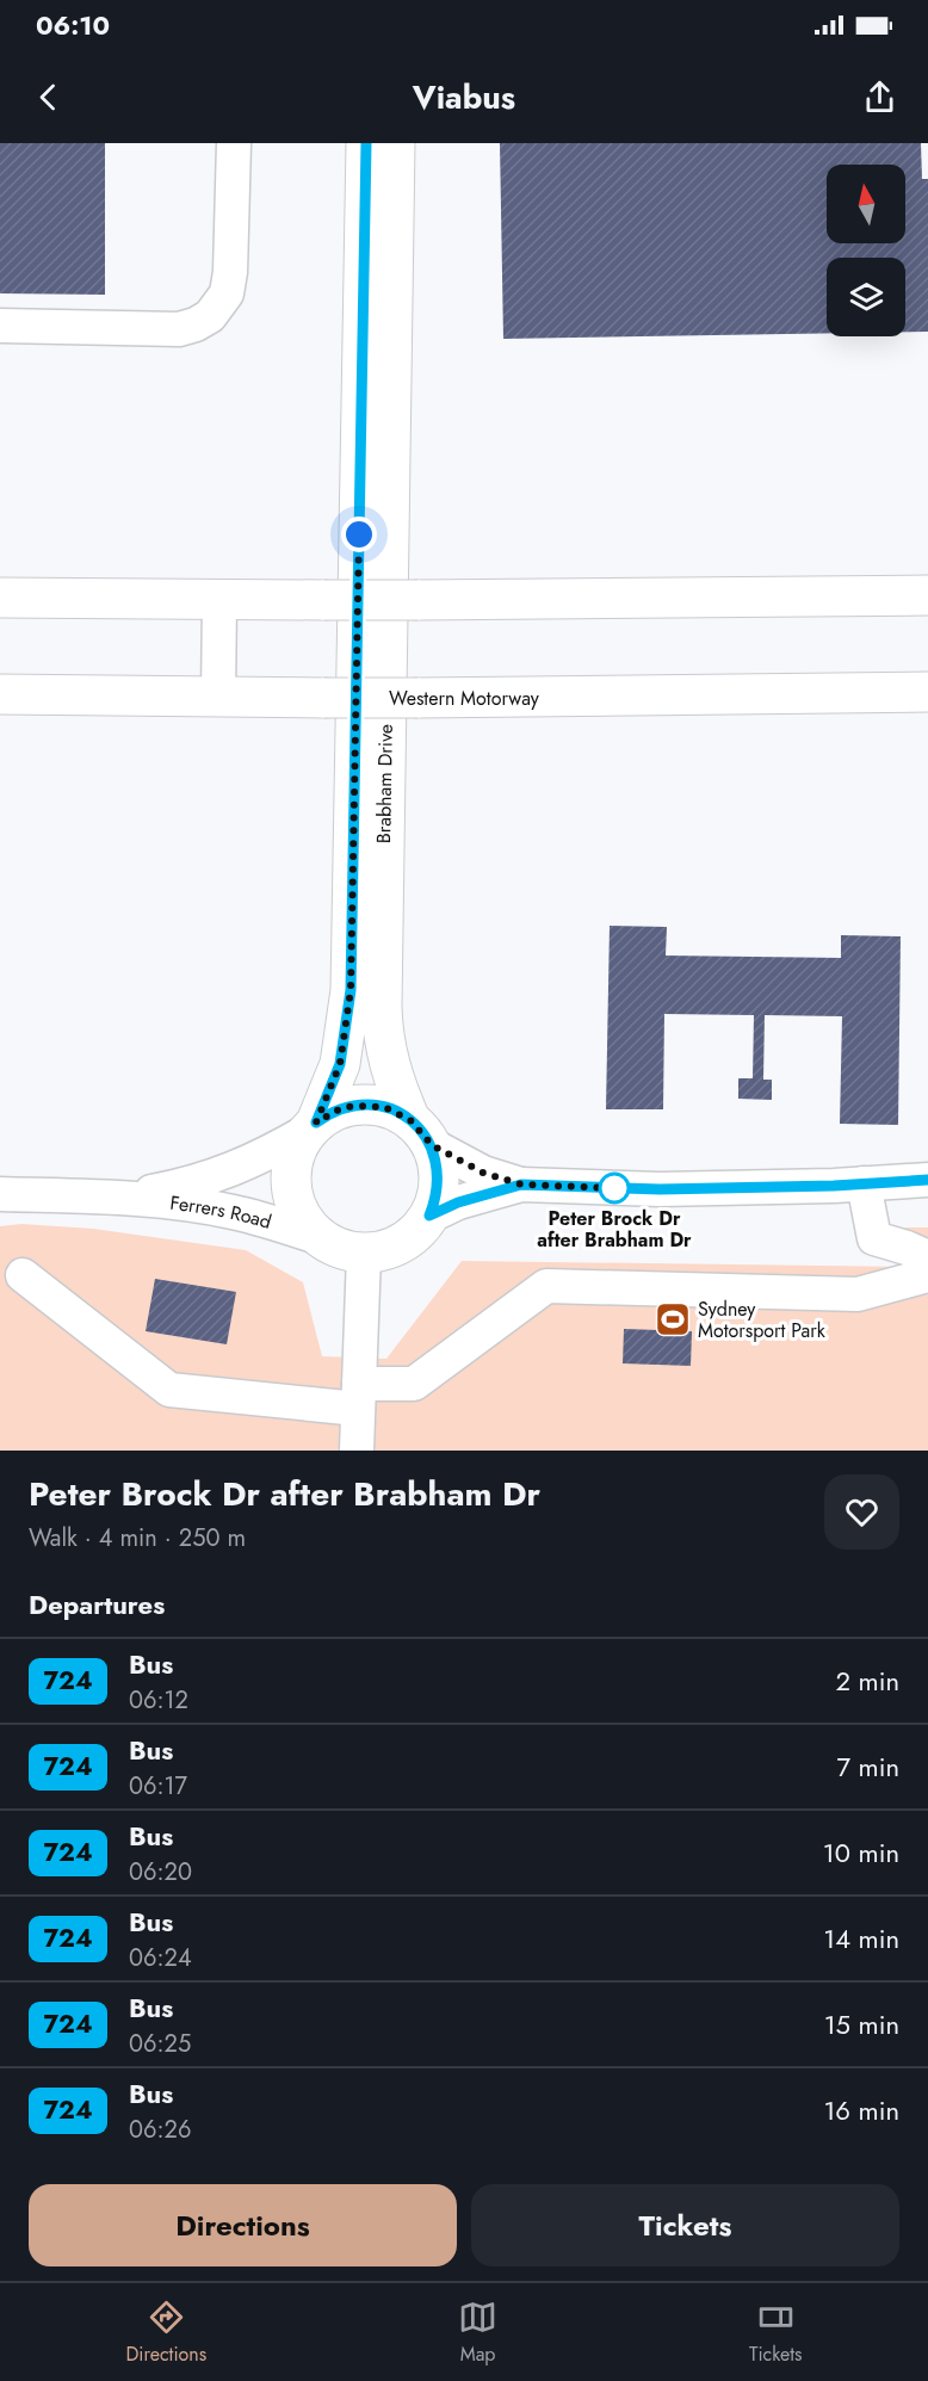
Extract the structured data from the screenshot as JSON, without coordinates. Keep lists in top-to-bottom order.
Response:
{
  "streets": {
    "main road": ["Western Motorway", "Brabham Drive"],
    "street": ["Ferrers Road"]
  },
  "crossings": [
    ["Brabham Drive", "Ferrers Road"]
  ],
  "places": {
    "other": ["Peter Brock Dr after Brabham Dr"],
    "sports": ["Sydney Motorsport Park"]
  },
  "lines": ["bus line 724"],
  "north": "top",
  "page": {
    "status": "06:10",
    "header": "Viabus",
    "heading": [
      ["Peter Brock Dr after Brabham Dr", "Walk · 4 min · 250 m"],
      "Departures"
    ],
    "list": [
      {
        "mark": "724",
        "name": "Bus",
        "note": "06:12",
        "value": "2 min"
      },
      {
        "mark": "724",
        "name": "Bus",
        "note": "06:17",
        "value": "7 min"
      },
      {
        "mark": "724",
        "name": "Bus",
        "note": "06:20",
        "value": "10 min"
      },
      {
        "mark": "724",
        "name": "Bus",
        "note": "06:24",
        "value": "14 min"
      },
      {
        "mark": "724",
        "name": "Bus",
        "note": "06:25",
        "value": "15 min"
      },
      {
        "mark": "724",
        "name": "Bus",
        "note": "06:26",
        "value": "16 min"
      }
    ],
    "buttons": ["Directions", "Tickets"],
    "tabs": ["Directions", "Map", "Tickets"]
  }
}
